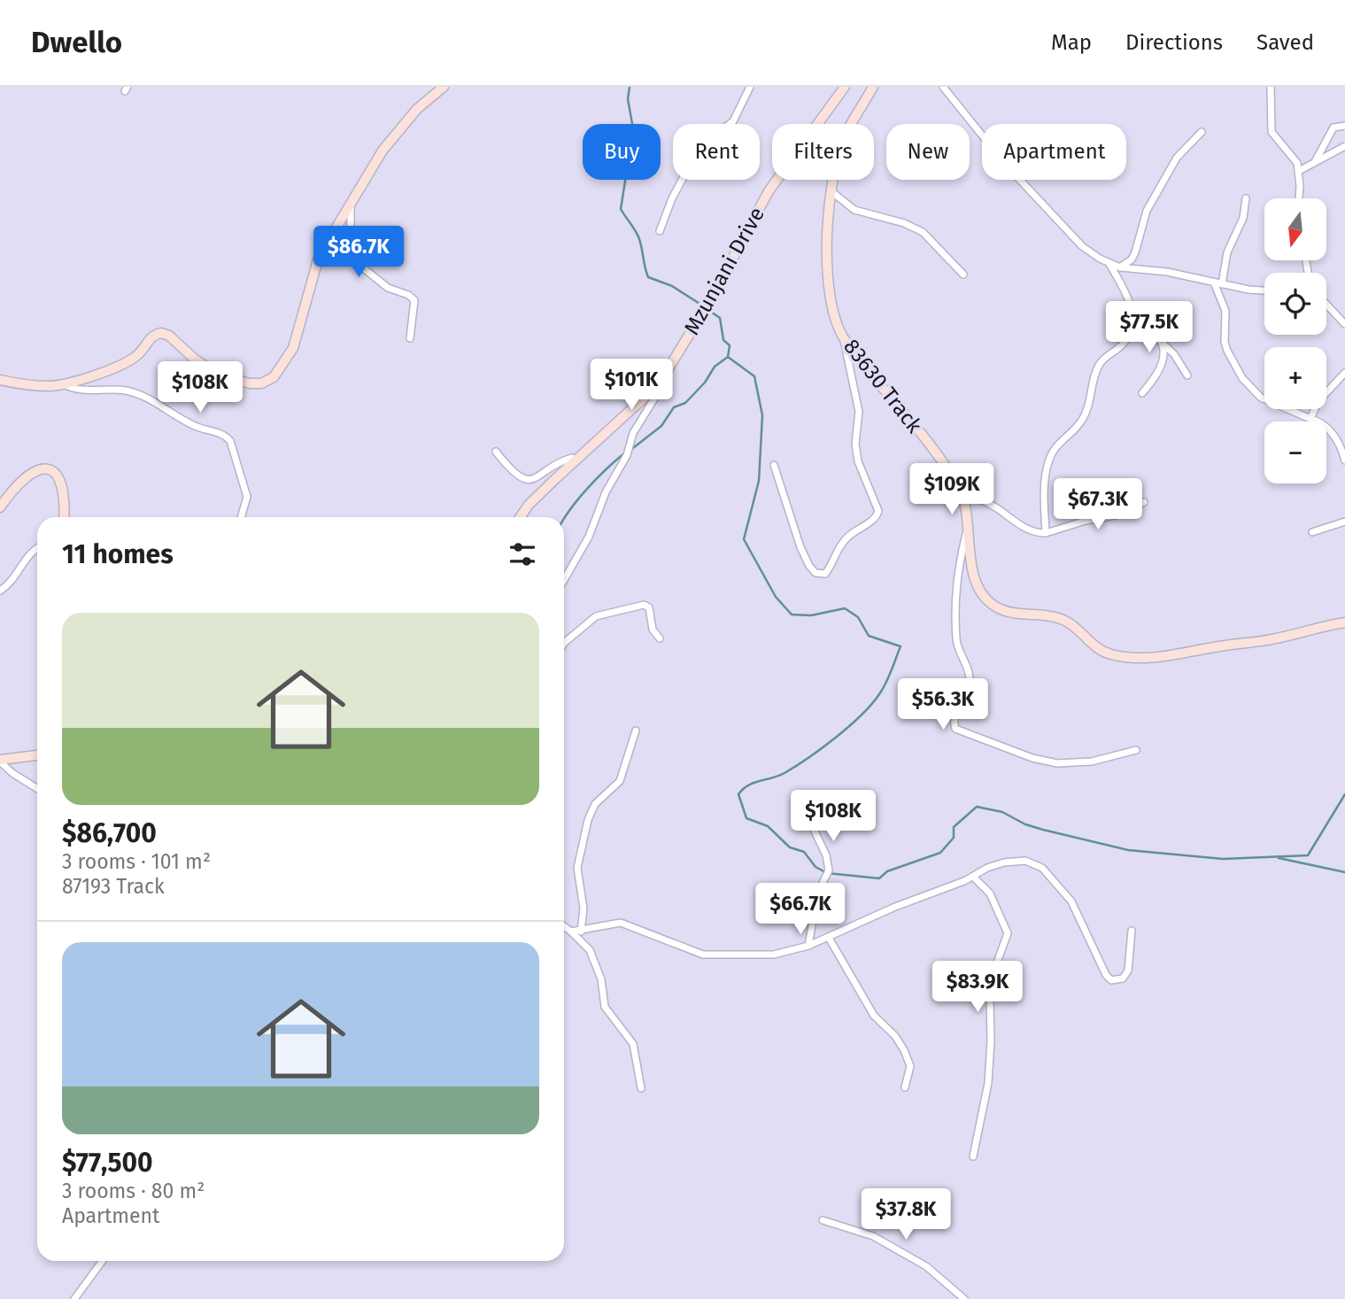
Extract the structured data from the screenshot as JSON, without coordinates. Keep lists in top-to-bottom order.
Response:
{
  "streets": {
    "street": ["Mzunjani Drive", "83630 Track"]
  },
  "north": "bottom",
  "page": {
    "header": "Dwello",
    "nav": ["Map", "Directions", "Saved"],
    "chip": [
      "Buy",
      "Rent",
      "Filters",
      "New",
      "Apartment"
    ],
    "map_buttons": ["+", "−"],
    "price": [
      "$86.7K",
      "$77.5K",
      "$101K",
      "$108K",
      "$109K",
      "$67.3K",
      "$56.3K",
      "$108K",
      "$66.7K",
      "$83.9K",
      "$37.8K"
    ],
    "heading": "11 homes",
    "list": [
      {
        "name": "$86,700",
        "note": "3 rooms · 101 m² · 87193 Track"
      },
      {
        "name": "$77,500",
        "note": "3 rooms · 80 m² · Apartment"
      }
    ]
  }
}
